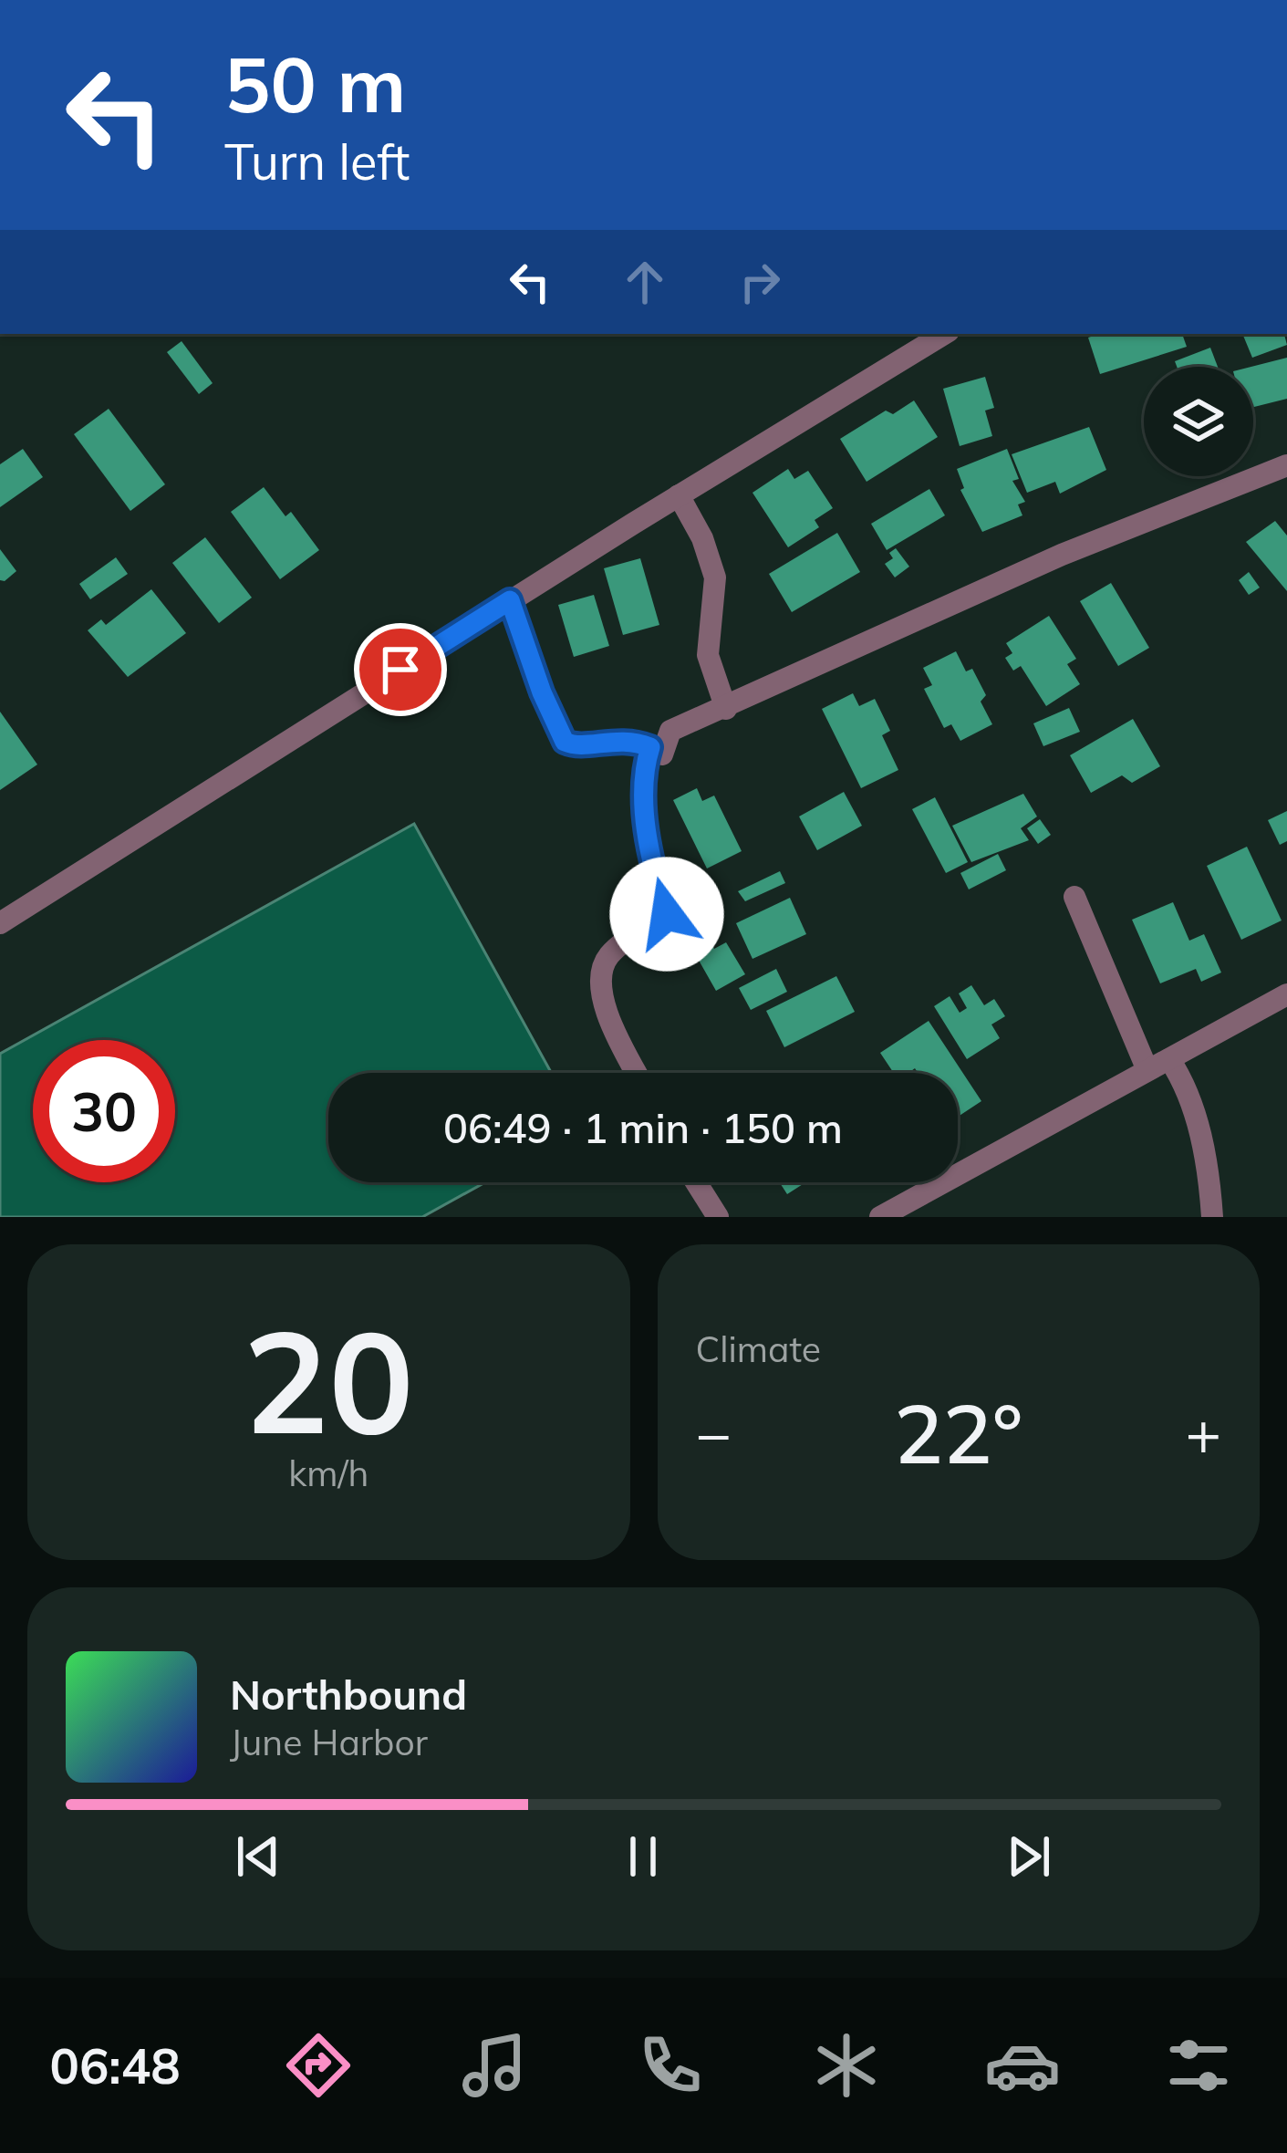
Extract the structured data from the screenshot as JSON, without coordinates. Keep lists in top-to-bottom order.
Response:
{
  "page": {
    "turn": ["50 m", "Turn left"],
    "limit": "30",
    "trip": "06:49 · 1 min · 150 m",
    "tile": [
      ["20", "km/h"],
      "Climate"
    ],
    "heat": ["−", "22°", "+"],
    "song": ["Northbound", "June Harbor"],
    "tabs": "06:48"
  }
}
